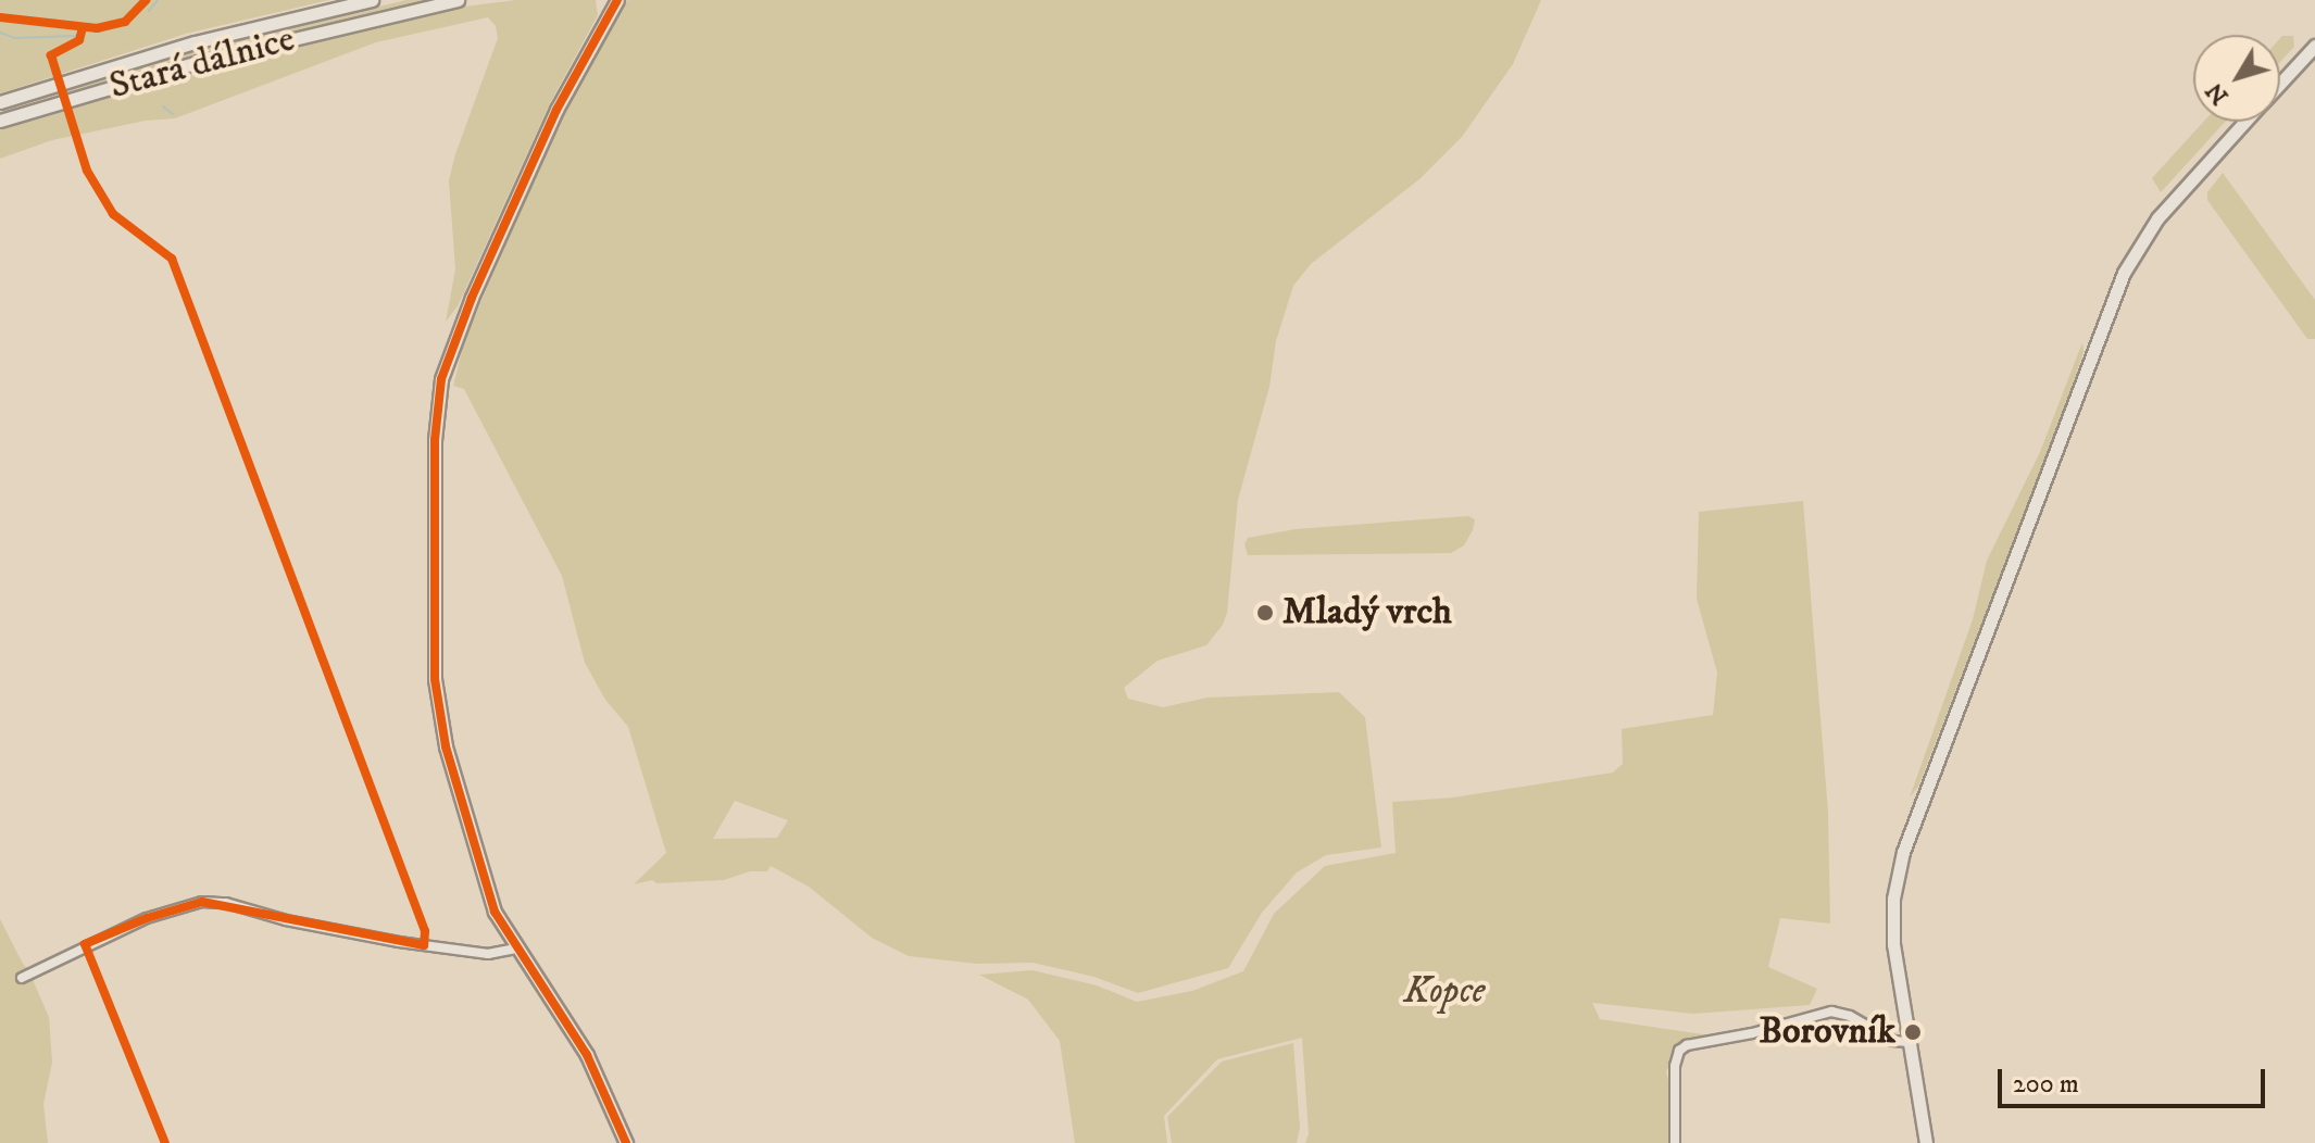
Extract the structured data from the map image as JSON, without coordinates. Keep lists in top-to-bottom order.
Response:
{
  "streets": {
    "street": ["Stará dálnice"]
  },
  "parks": ["Kopce"],
  "places": ["Mladý vrch", "Borovník"],
  "scale_bar": "200 m",
  "north": "bottom left"
}
